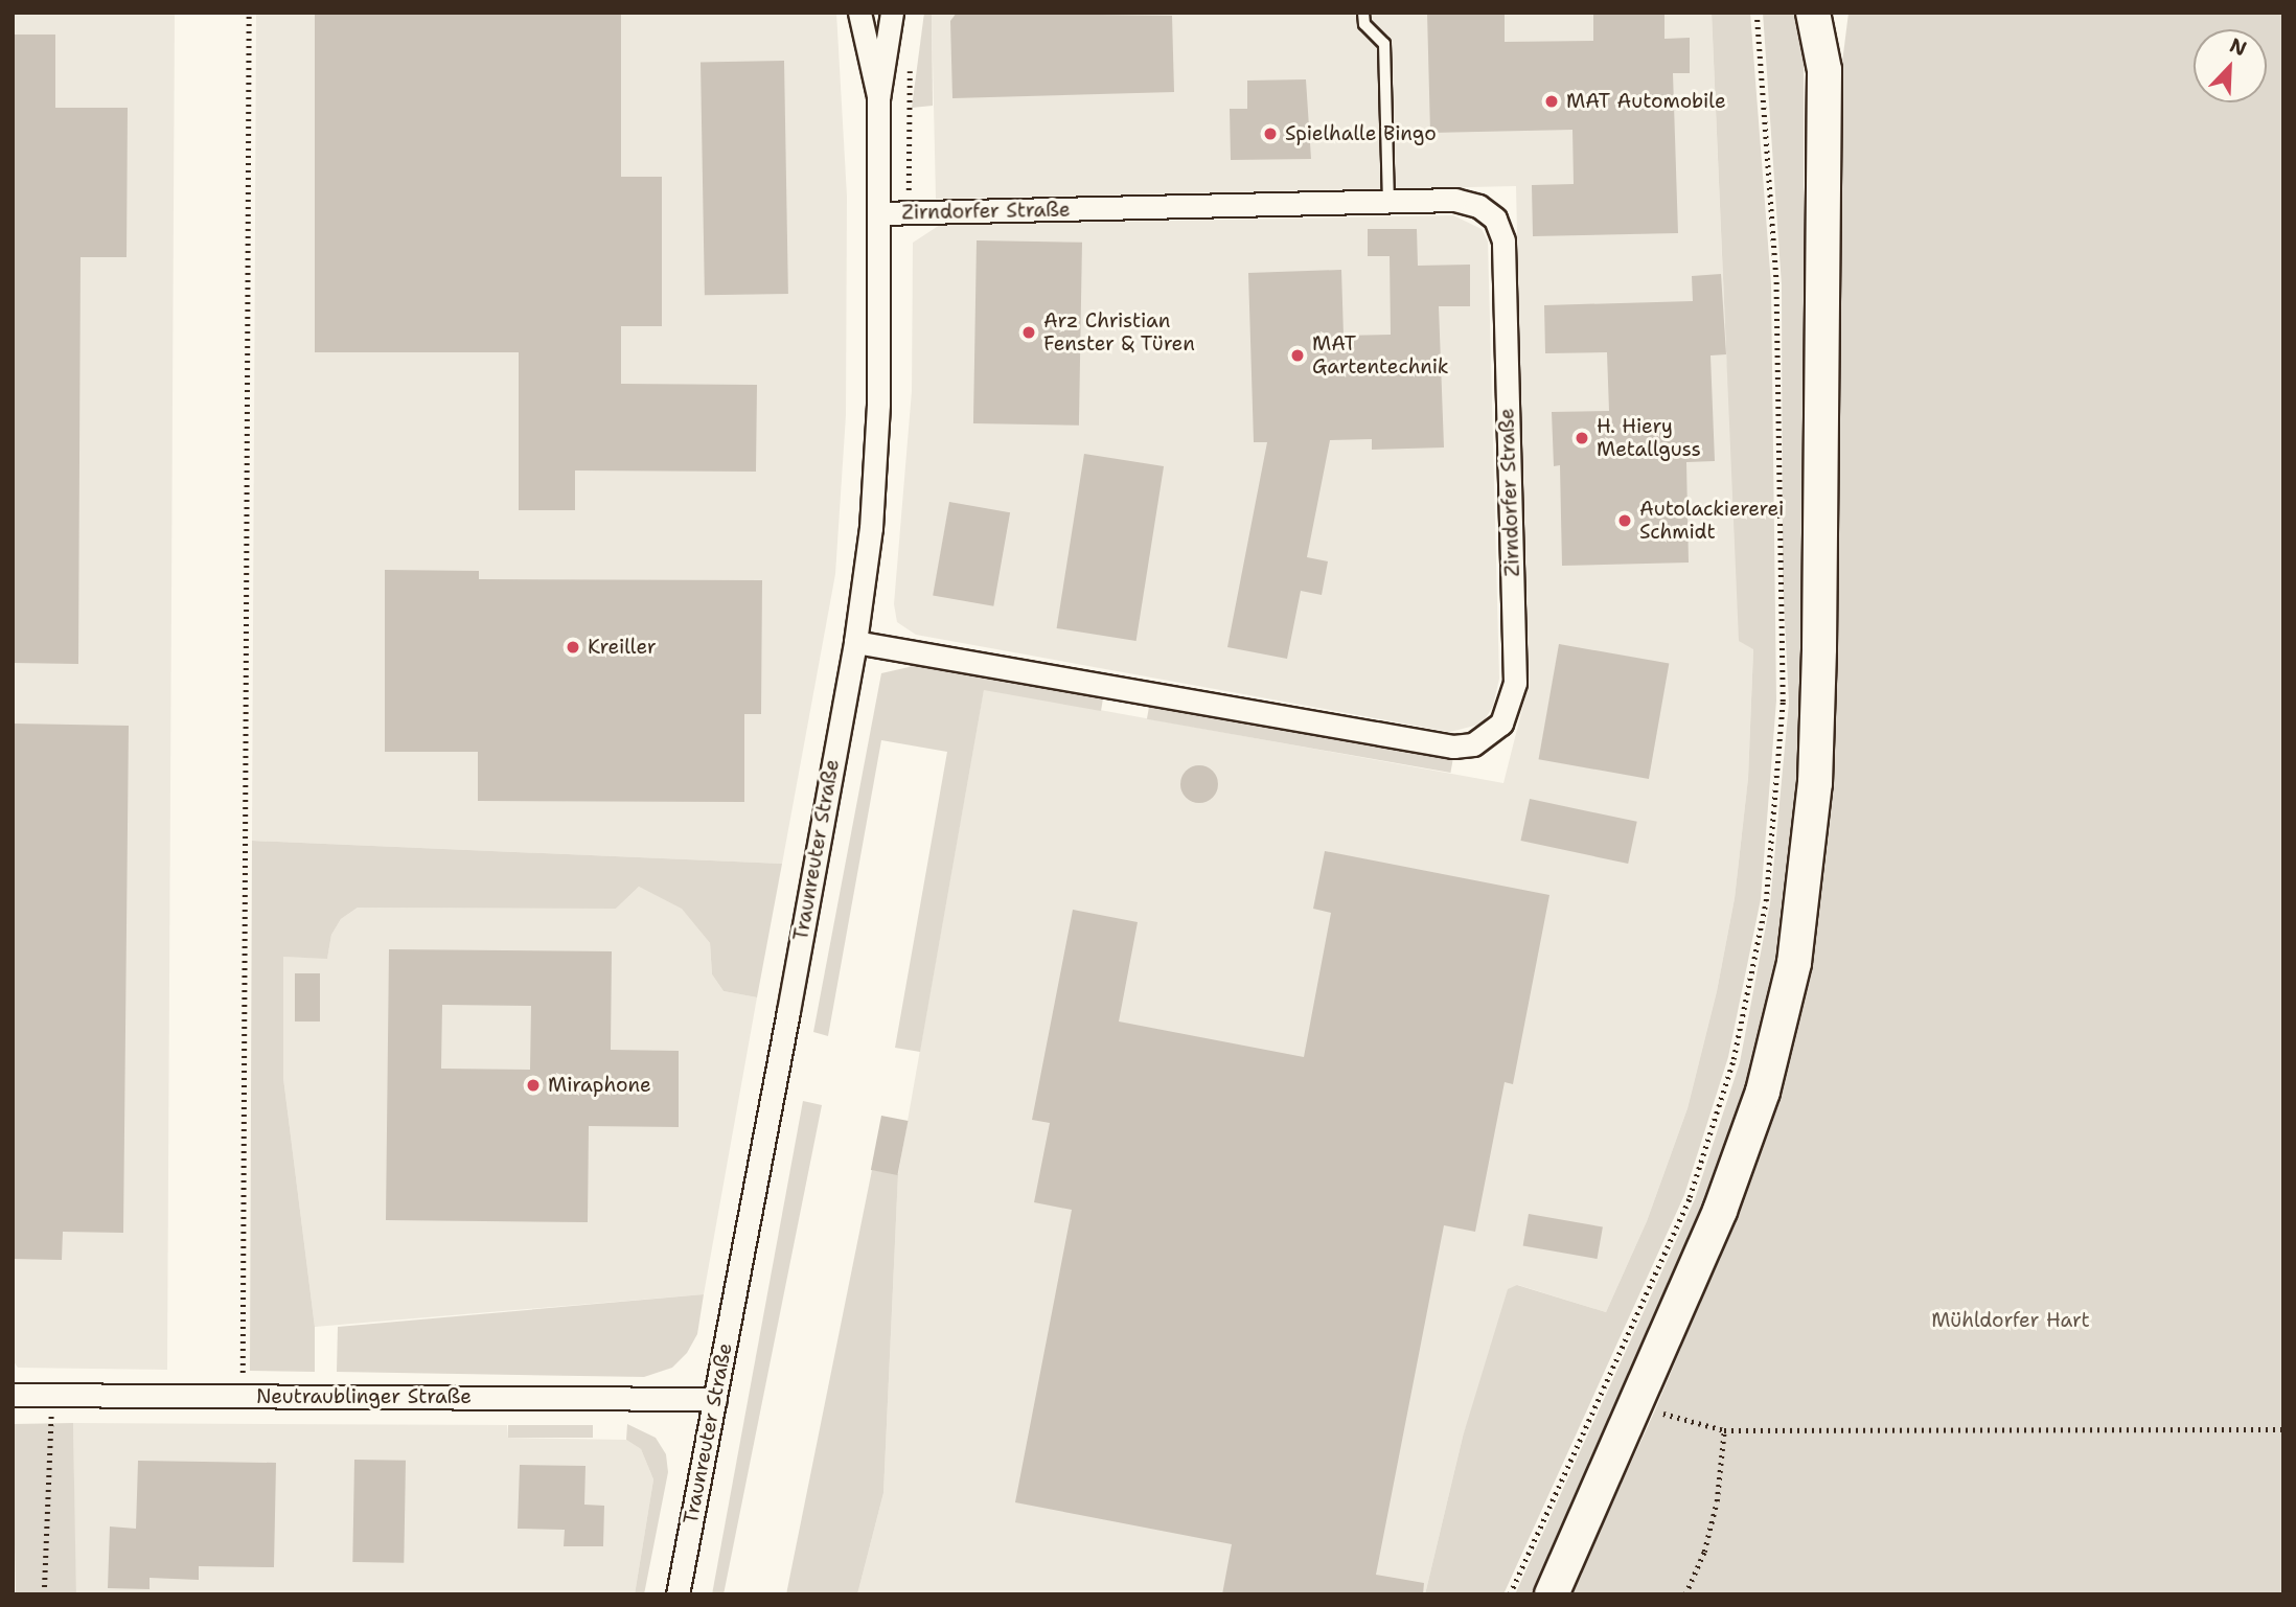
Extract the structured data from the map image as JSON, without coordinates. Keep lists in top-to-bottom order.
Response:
{
  "streets": {
    "street": ["Zirndorfer Straße", "Traunreuter Straße", "Neutraublinger Straße"]
  },
  "crossings": [
    ["Zirndorfer Straße", "Traunreuter Straße"],
    ["Traunreuter Straße", "Neutraublinger Straße"]
  ],
  "parks": ["Mühldorfer Hart"],
  "places": [
    "MAT Automobile",
    "Spielhalle Bingo",
    "Arz Christian Fenster & Türen",
    "MAT Gartentechnik",
    "H. Hiery Metallguss",
    "Autolackiererei Schmidt",
    "Kreiller",
    "Miraphone"
  ],
  "north": "top right"
}
